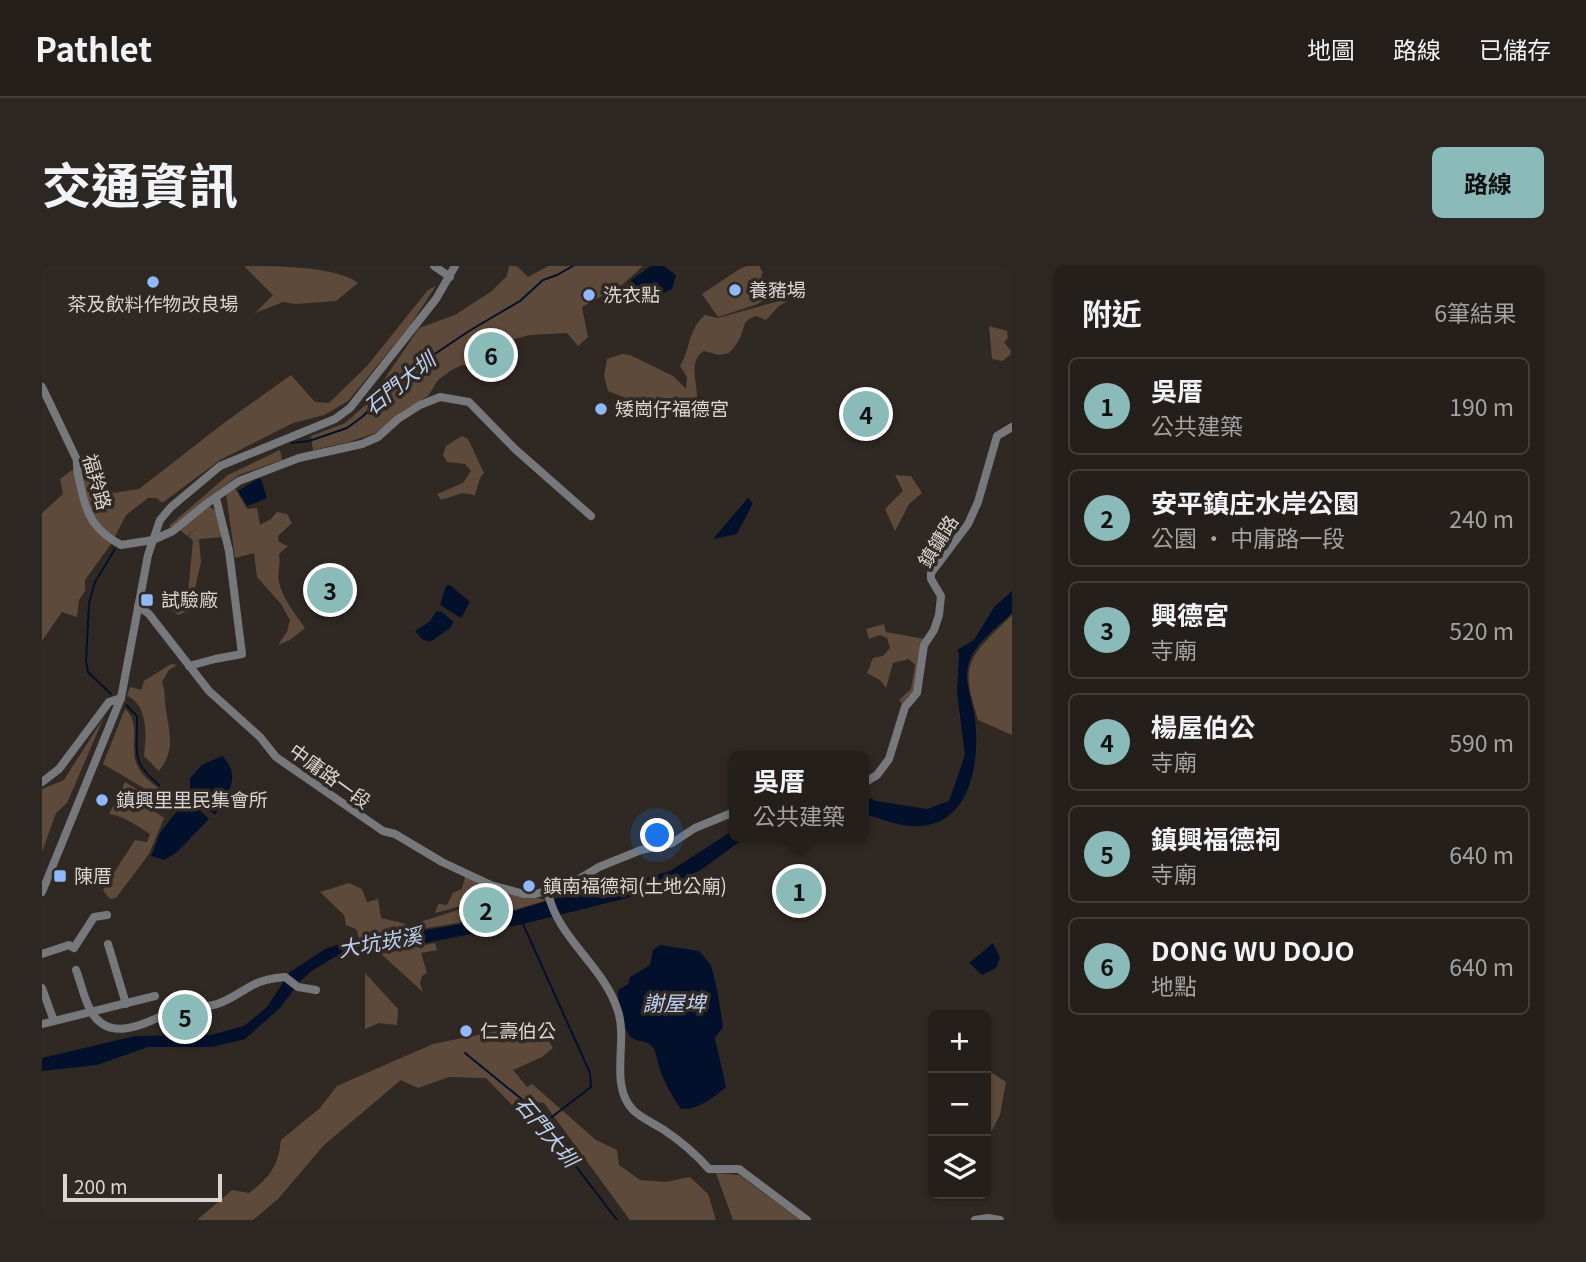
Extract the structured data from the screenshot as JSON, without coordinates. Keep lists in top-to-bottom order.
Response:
{
  "streets": {
    "street": ["福羚路", "鎮鏞路", "中庸路一段"]
  },
  "water": ["石門大圳", "大坑崁溪", "謝屋埤"],
  "places": {
    "other": [
      "茶及飲料作物改良場",
      "養豬場",
      "洗衣點",
      "矮崗仔福德宮",
      "鎮興里里民集會所",
      "鎮南福德祠(土地公廟)",
      "仁壽伯公"
    ],
    "transit": ["試驗廠", "陳厝"]
  },
  "scale_bar": "200 m",
  "page": {
    "header": "Pathlet",
    "nav": ["地圖", "路線", "已儲存"],
    "title": "交通資訊",
    "buttons": "路線",
    "heading": ["附近", "6筆結果"],
    "pins": [
      "6",
      "4",
      "3",
      "1",
      "2",
      "5"
    ],
    "list": [
      {
        "mark": "1",
        "name": "吳厝",
        "note": "公共建築",
        "value": "190 m"
      },
      {
        "mark": "2",
        "name": "安平鎮庄水岸公園",
        "note": "公園 · 中庸路一段",
        "value": "240 m"
      },
      {
        "mark": "3",
        "name": "興德宮",
        "note": "寺廟",
        "value": "520 m"
      },
      {
        "mark": "4",
        "name": "楊屋伯公",
        "note": "寺廟",
        "value": "590 m"
      },
      {
        "mark": "5",
        "name": "鎮興福德祠",
        "note": "寺廟",
        "value": "640 m"
      },
      {
        "mark": "6",
        "name": "DONG WU DOJO",
        "note": "地點",
        "value": "640 m"
      }
    ],
    "popup": ["吳厝", "公共建築"],
    "map_buttons": ["+", "−"],
    "scale": "200 m"
  }
}
